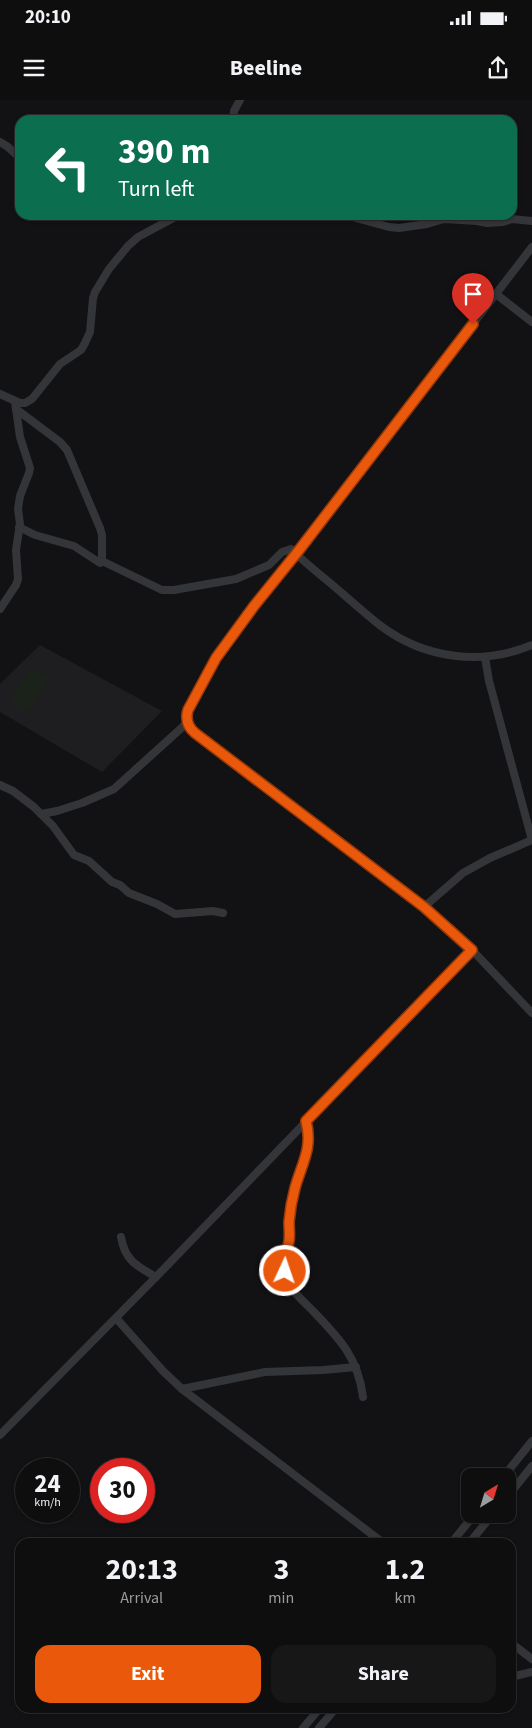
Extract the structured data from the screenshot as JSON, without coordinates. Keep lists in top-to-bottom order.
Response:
{
  "north": "top right",
  "page": {
    "status": "20:10",
    "header": "Beeline",
    "turn": ["390 m", "Turn left"],
    "speed": "24 km/h",
    "limit": "30",
    "eta": [
      "20:13",
      "Arrival",
      "3",
      "min",
      "1.2",
      "km"
    ],
    "buttons": ["Exit", "Share"]
  }
}
